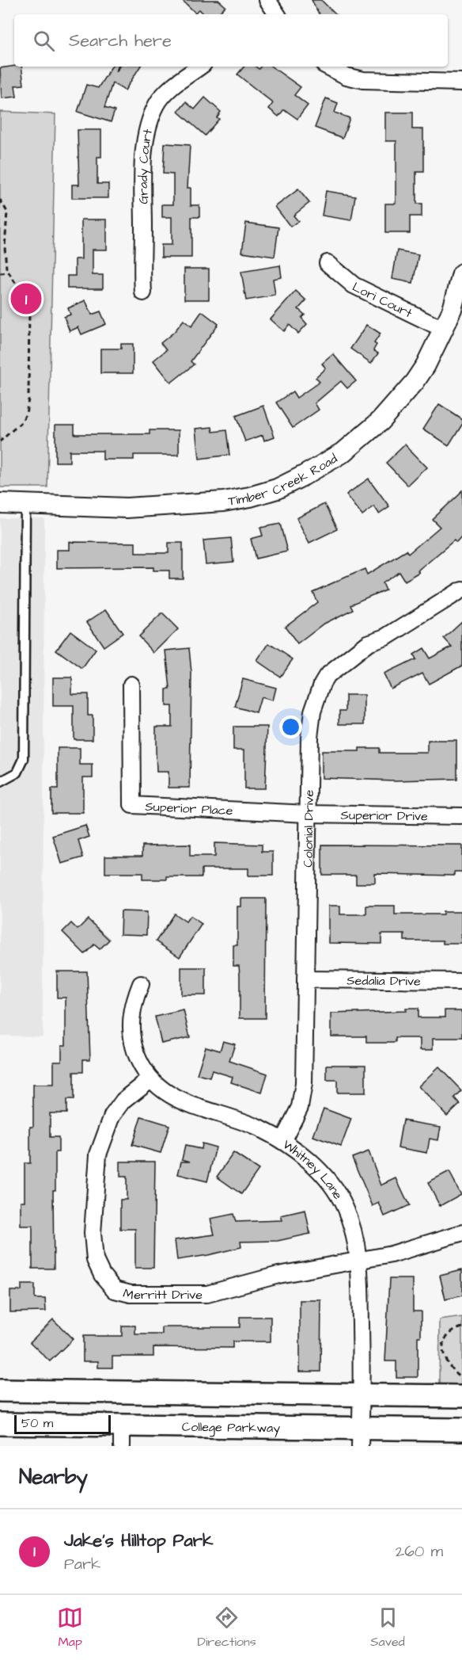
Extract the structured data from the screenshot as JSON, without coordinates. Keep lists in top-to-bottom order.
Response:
{
  "streets": {
    "main road": ["College Parkway"],
    "street": [
      "Grady Court",
      "Lori Court",
      "Timber Creek Road",
      "Superior Place",
      "Superior Drive",
      "Colonial Drive",
      "Sedalia Drive",
      "Whitney Lane",
      "Merritt Drive"
    ]
  },
  "crossings": [
    ["Lori Court", "Timber Creek Road"],
    ["Superior Place", "Superior Drive"],
    ["Superior Place", "Colonial Drive"],
    ["Superior Drive", "Colonial Drive"],
    ["Colonial Drive", "Sedalia Drive"],
    ["Colonial Drive", "Whitney Lane"],
    ["Whitney Lane", "Merritt Drive"],
    ["Whitney Lane", "College Parkway"]
  ],
  "scale_bar": "50 m",
  "page": {
    "search": "Search here",
    "pins": "1",
    "scale": "50 m",
    "heading": "Nearby",
    "list": [
      {
        "mark": "1",
        "name": "Jake's Hilltop Park",
        "note": "Park",
        "value": "260 m"
      }
    ],
    "nav": ["Map", "Directions", "Saved"]
  }
}
